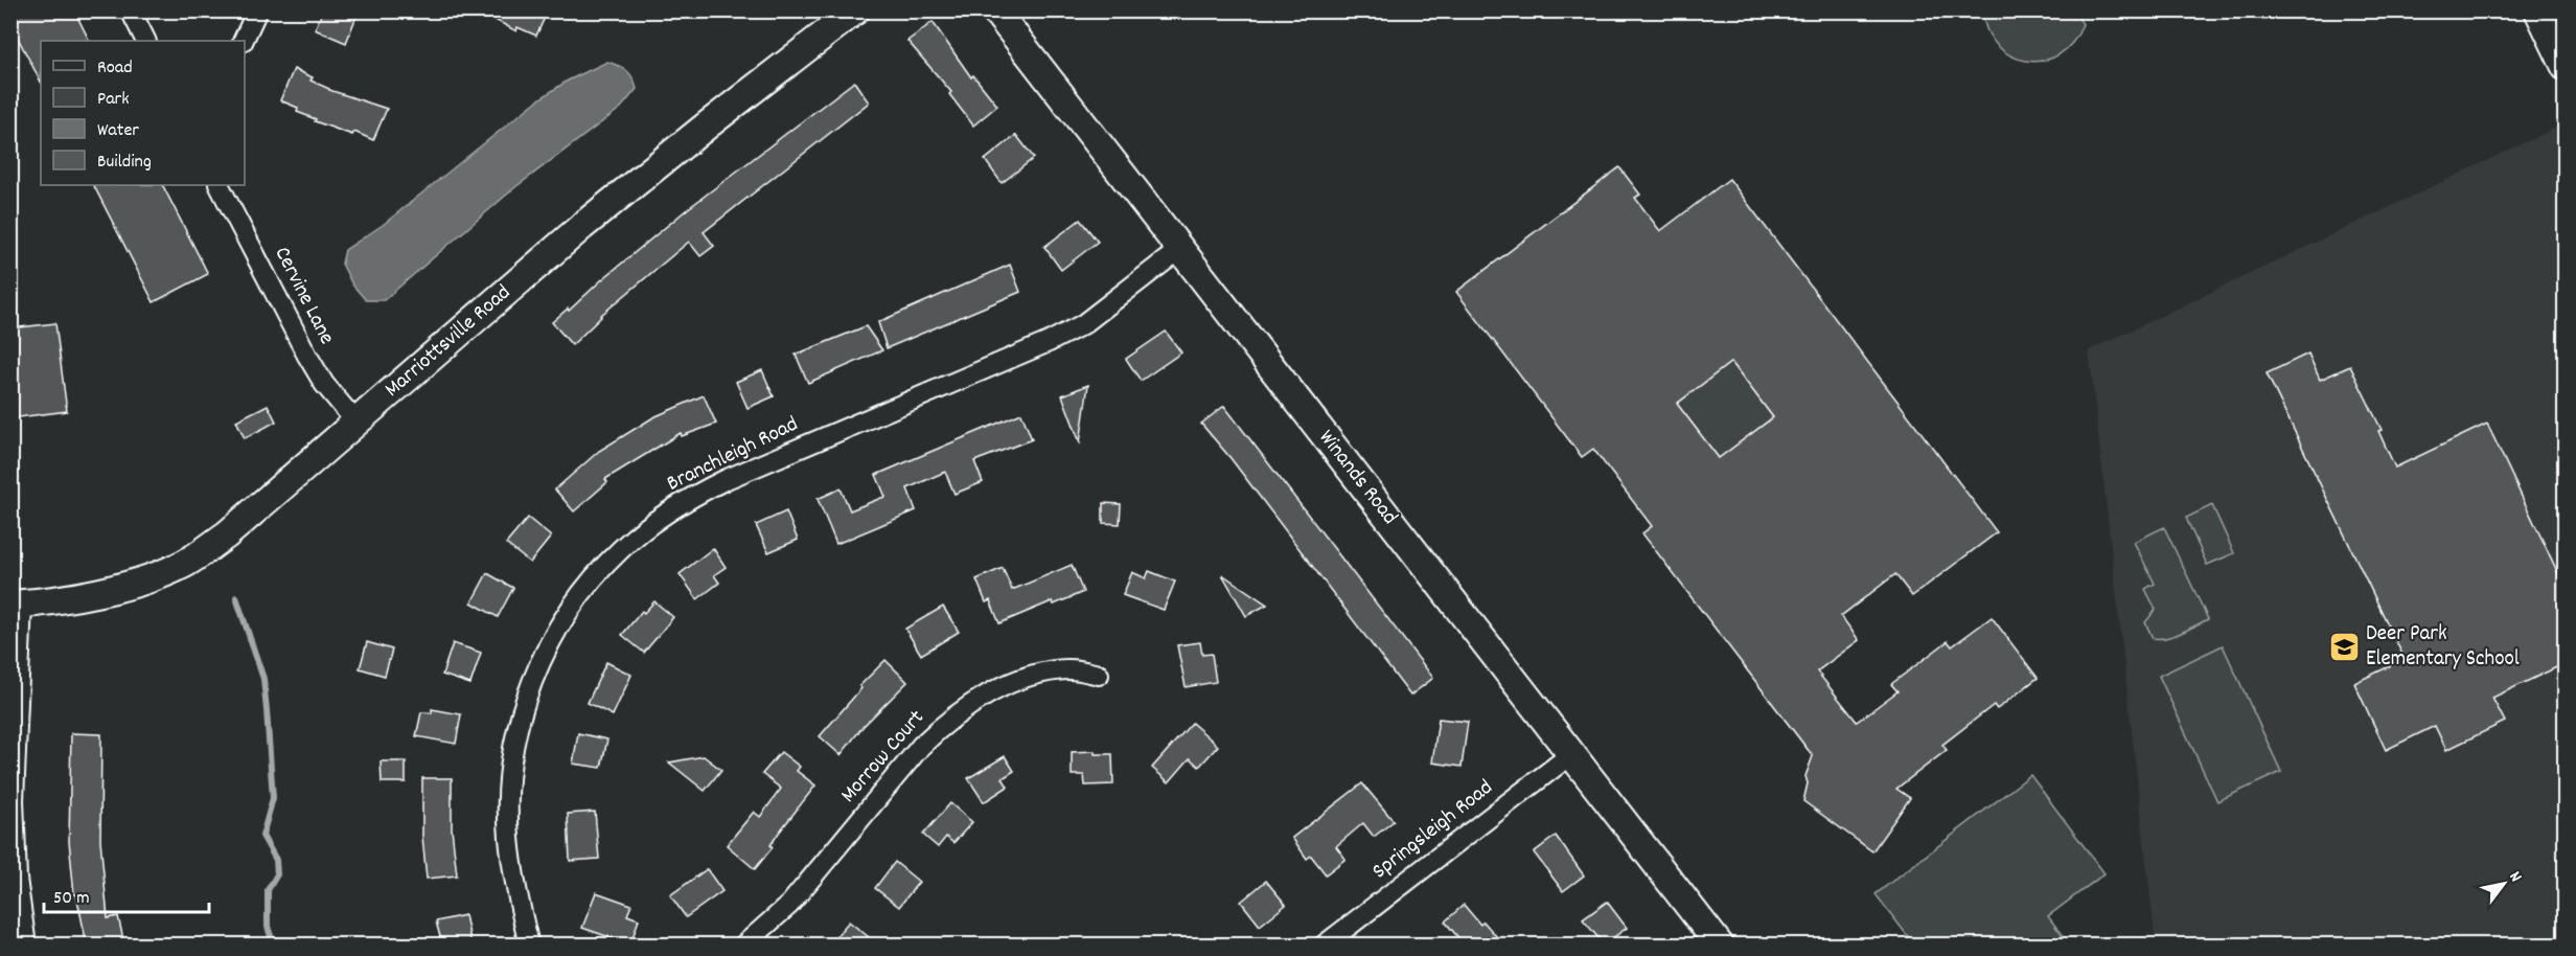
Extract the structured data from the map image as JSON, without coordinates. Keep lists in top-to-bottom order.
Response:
{
  "streets": {
    "street": [
      "Cervine Lane",
      "Marriottsville Road",
      "Branchleigh Road",
      "Winands Road",
      "Morrow Court",
      "Springsleigh Road"
    ]
  },
  "crossings": [
    ["Cervine Lane", "Marriottsville Road"],
    ["Branchleigh Road", "Winands Road"],
    ["Winands Road", "Springsleigh Road"]
  ],
  "places": {
    "school or university": ["Deer Park Elementary School"]
  },
  "legend": [
    "Road",
    "Park",
    "Water",
    "Building"
  ],
  "scale_bar": "50 m",
  "north": "top right"
}
